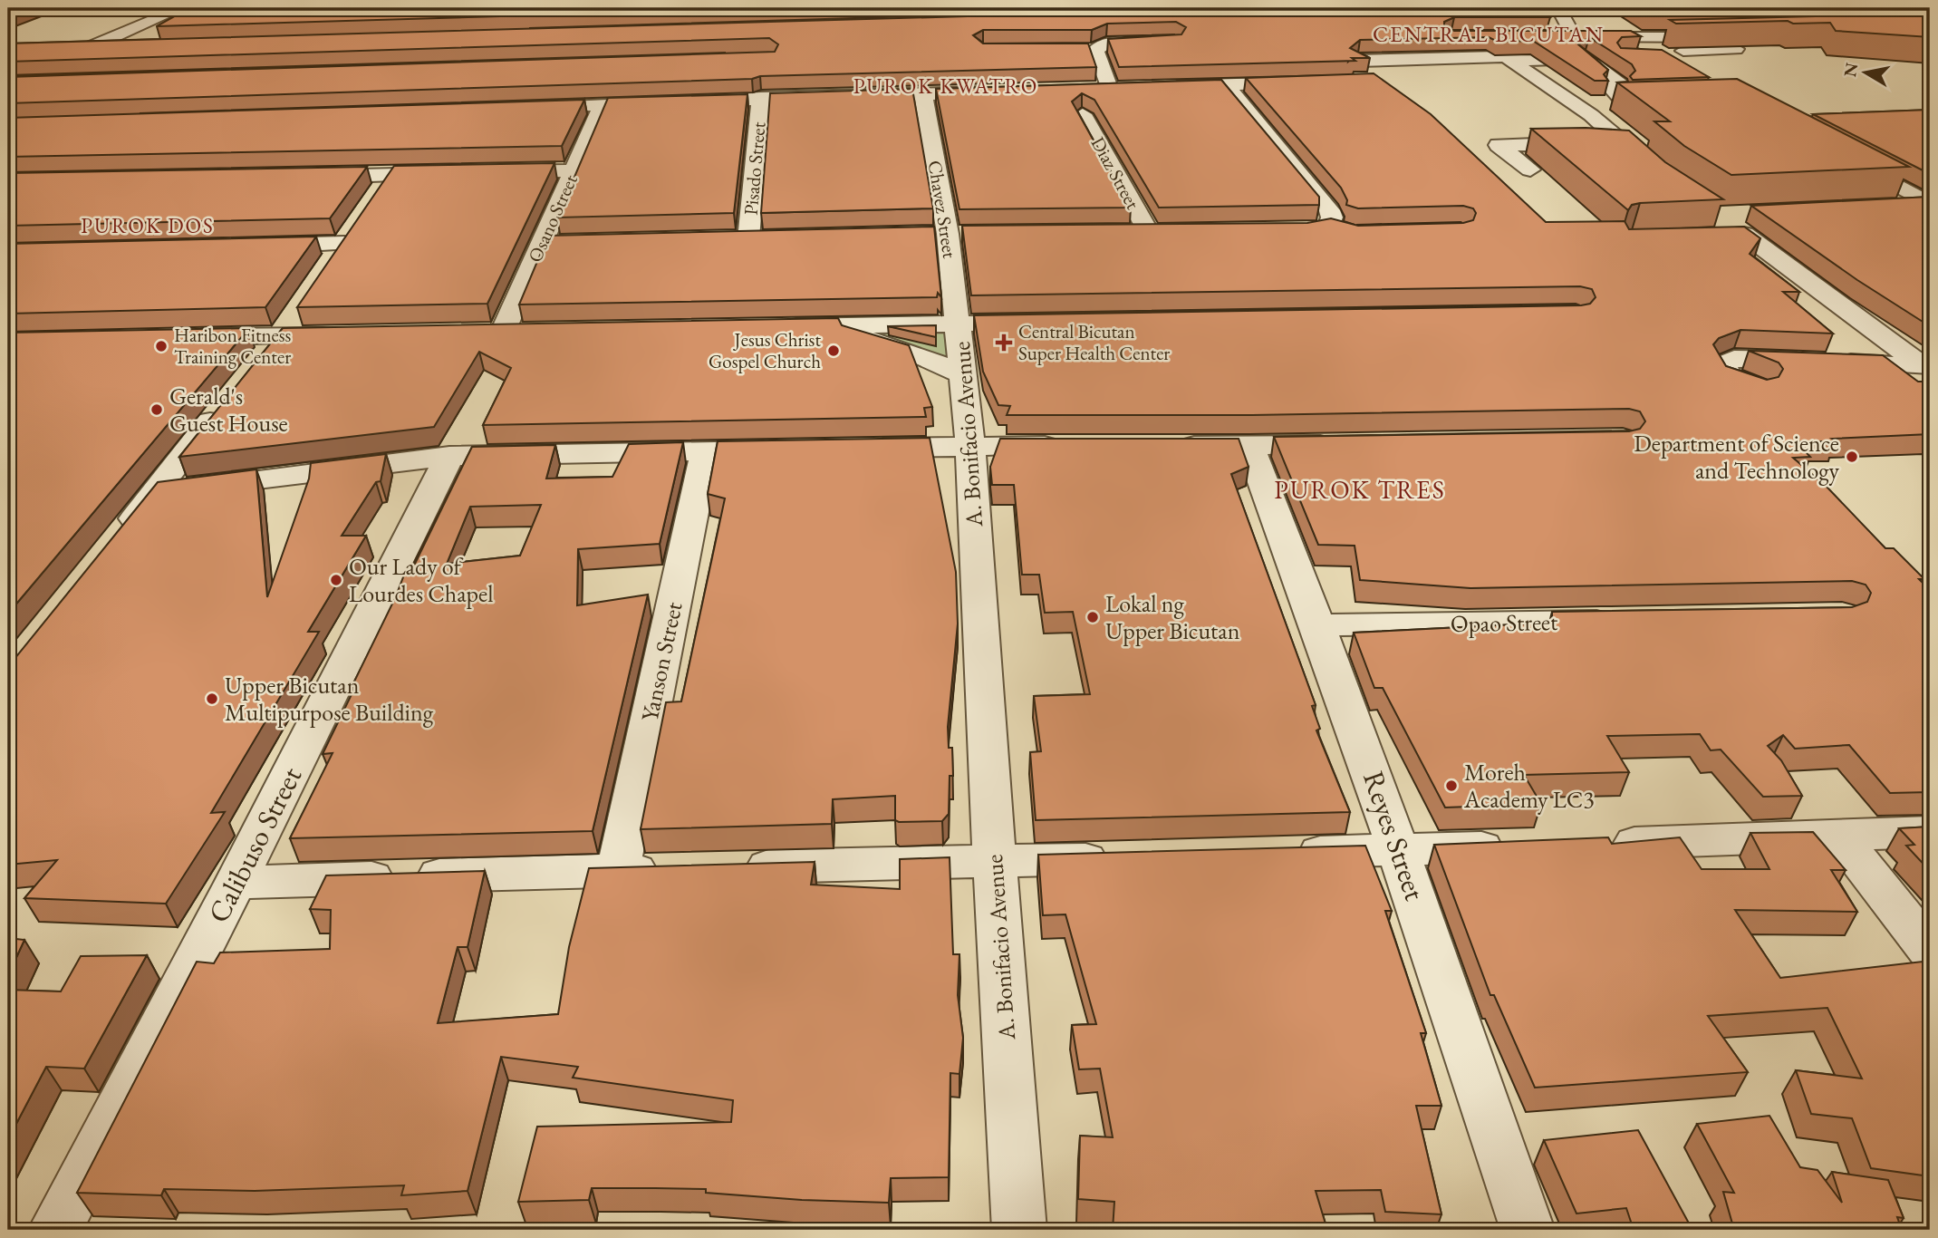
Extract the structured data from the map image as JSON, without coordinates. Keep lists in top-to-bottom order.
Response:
{
  "streets": {
    "street": [
      "Pisado Street",
      "Diaz Street",
      "Chavez Street",
      "Osano Street",
      "A. Bonifacio Avenue",
      "Opao Street",
      "Yanson Street",
      "Reyes Street",
      "Calibuso Street"
    ]
  },
  "crossings": [
    ["Chavez Street", "A. Bonifacio Avenue"],
    ["Opao Street", "Reyes Street"]
  ],
  "districts": [
    "CENTRAL BICUTAN",
    "PUROK KWATRO",
    "PUROK DOS",
    "PUROK TRES"
  ],
  "places": {
    "health": ["Central Bicutan Super Health Center"],
    "other": [
      "Haribon Fitness Training Center",
      "Jesus Christ Gospel Church",
      "Gerald's Guest House",
      "Department of Science and Technology",
      "Our Lady of Lourdes Chapel",
      "Lokal ng Upper Bicutan",
      "Upper Bicutan Multipurpose Building",
      "Moreh Academy LC3"
    ]
  },
  "north": "left"
}
